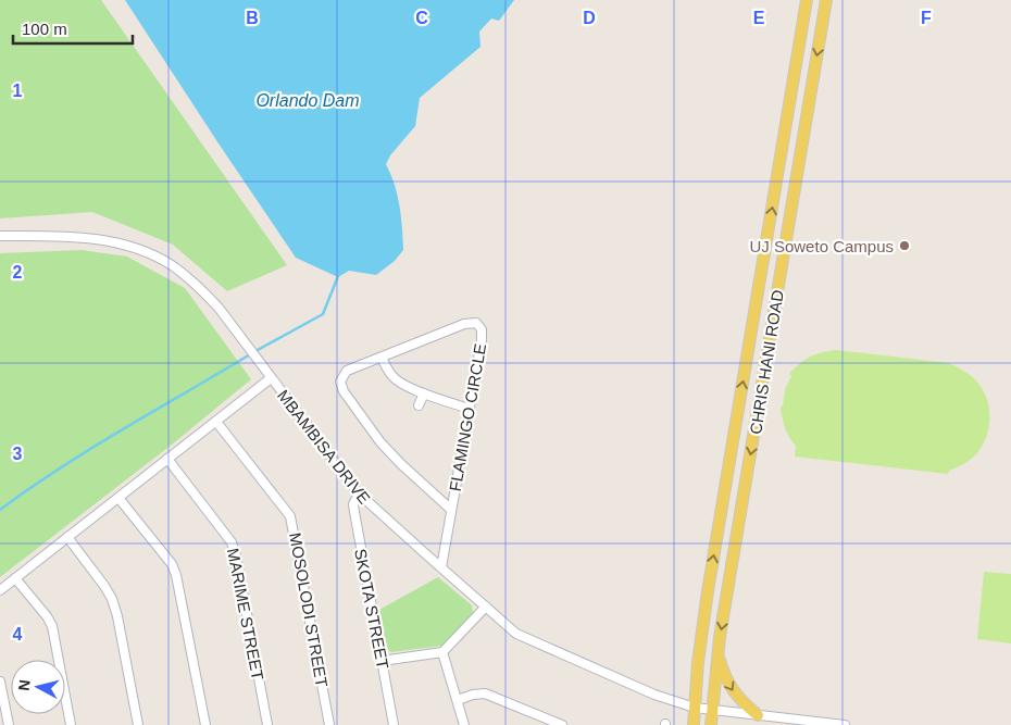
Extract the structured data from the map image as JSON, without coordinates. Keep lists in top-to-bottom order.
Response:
{
  "streets": {
    "main road": ["CHRIS HANI ROAD"],
    "street": [
      "FLAMINGO CIRCLE",
      "MBAMBISA DRIVE",
      "SKOTA STREET",
      "MOSOLODI STREET",
      "MARIME STREET"
    ]
  },
  "crossings": [
    ["CHRIS HANI ROAD", "MBAMBISA DRIVE"],
    ["FLAMINGO CIRCLE", "MBAMBISA DRIVE"],
    ["MBAMBISA DRIVE", "SKOTA STREET"],
    ["MBAMBISA DRIVE", "MOSOLODI STREET"],
    ["MBAMBISA DRIVE", "MARIME STREET"]
  ],
  "water": ["Orlando Dam"],
  "places": ["UJ Soweto Campus"],
  "scale_bar": "100 m",
  "north": "left",
  "grid": {
    "columns": [
      "B",
      "C",
      "D",
      "E",
      "F"
    ],
    "rows": [
      "1",
      "2",
      "3",
      "4"
    ]
  }
}
